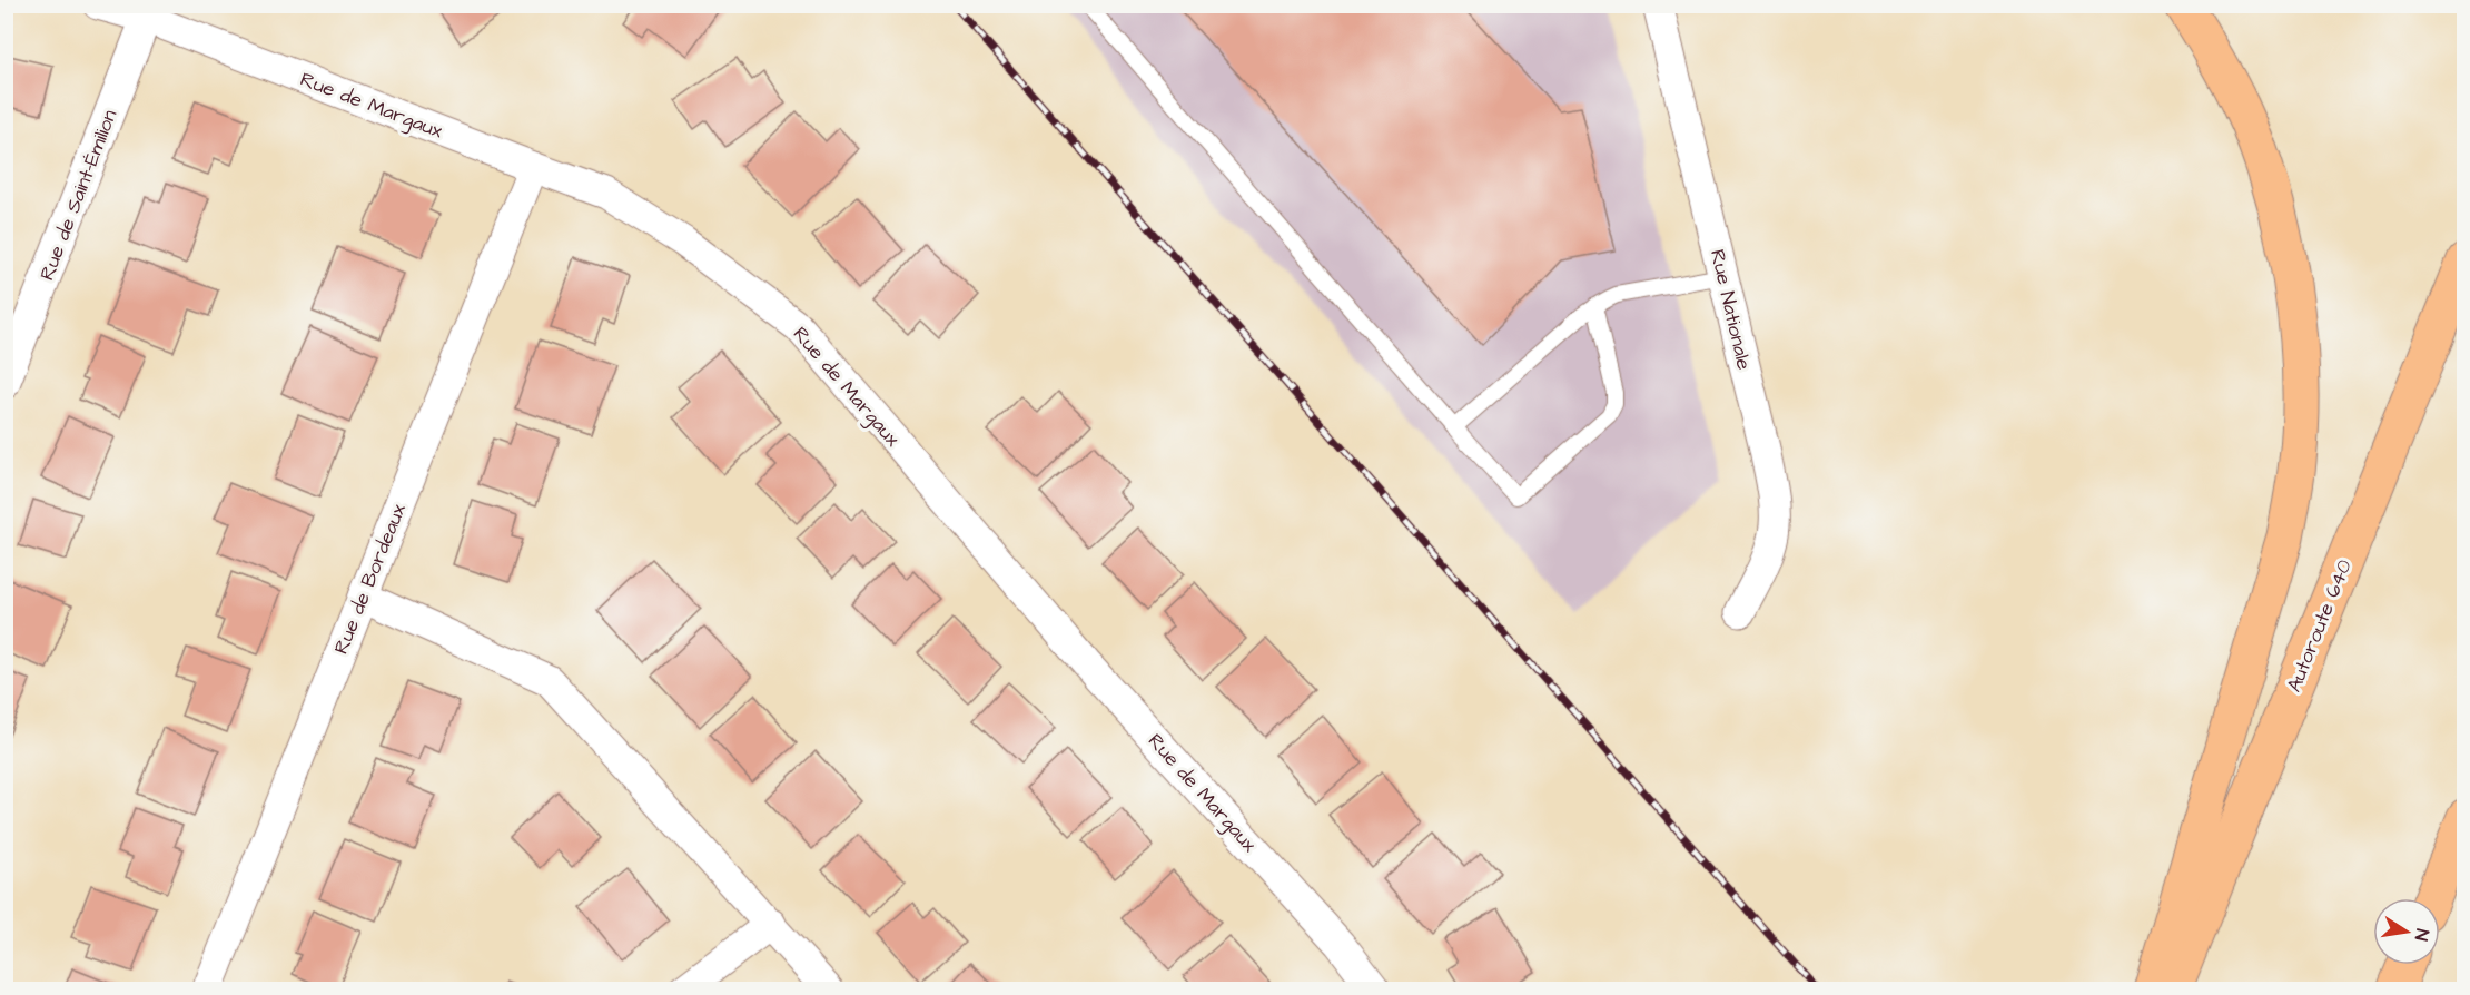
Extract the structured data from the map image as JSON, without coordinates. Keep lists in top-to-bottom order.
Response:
{
  "streets": {
    "highway": ["Autoroute 640"],
    "street": [
      "Rue de Margaux",
      "Rue de Saint-Émilion",
      "Rue Nationale",
      "Rue de Bordeaux"
    ]
  },
  "crossings": [
    ["Rue de Margaux", "Rue de Saint-Émilion"],
    ["Rue de Margaux", "Rue de Bordeaux"]
  ],
  "north": "right"
}
